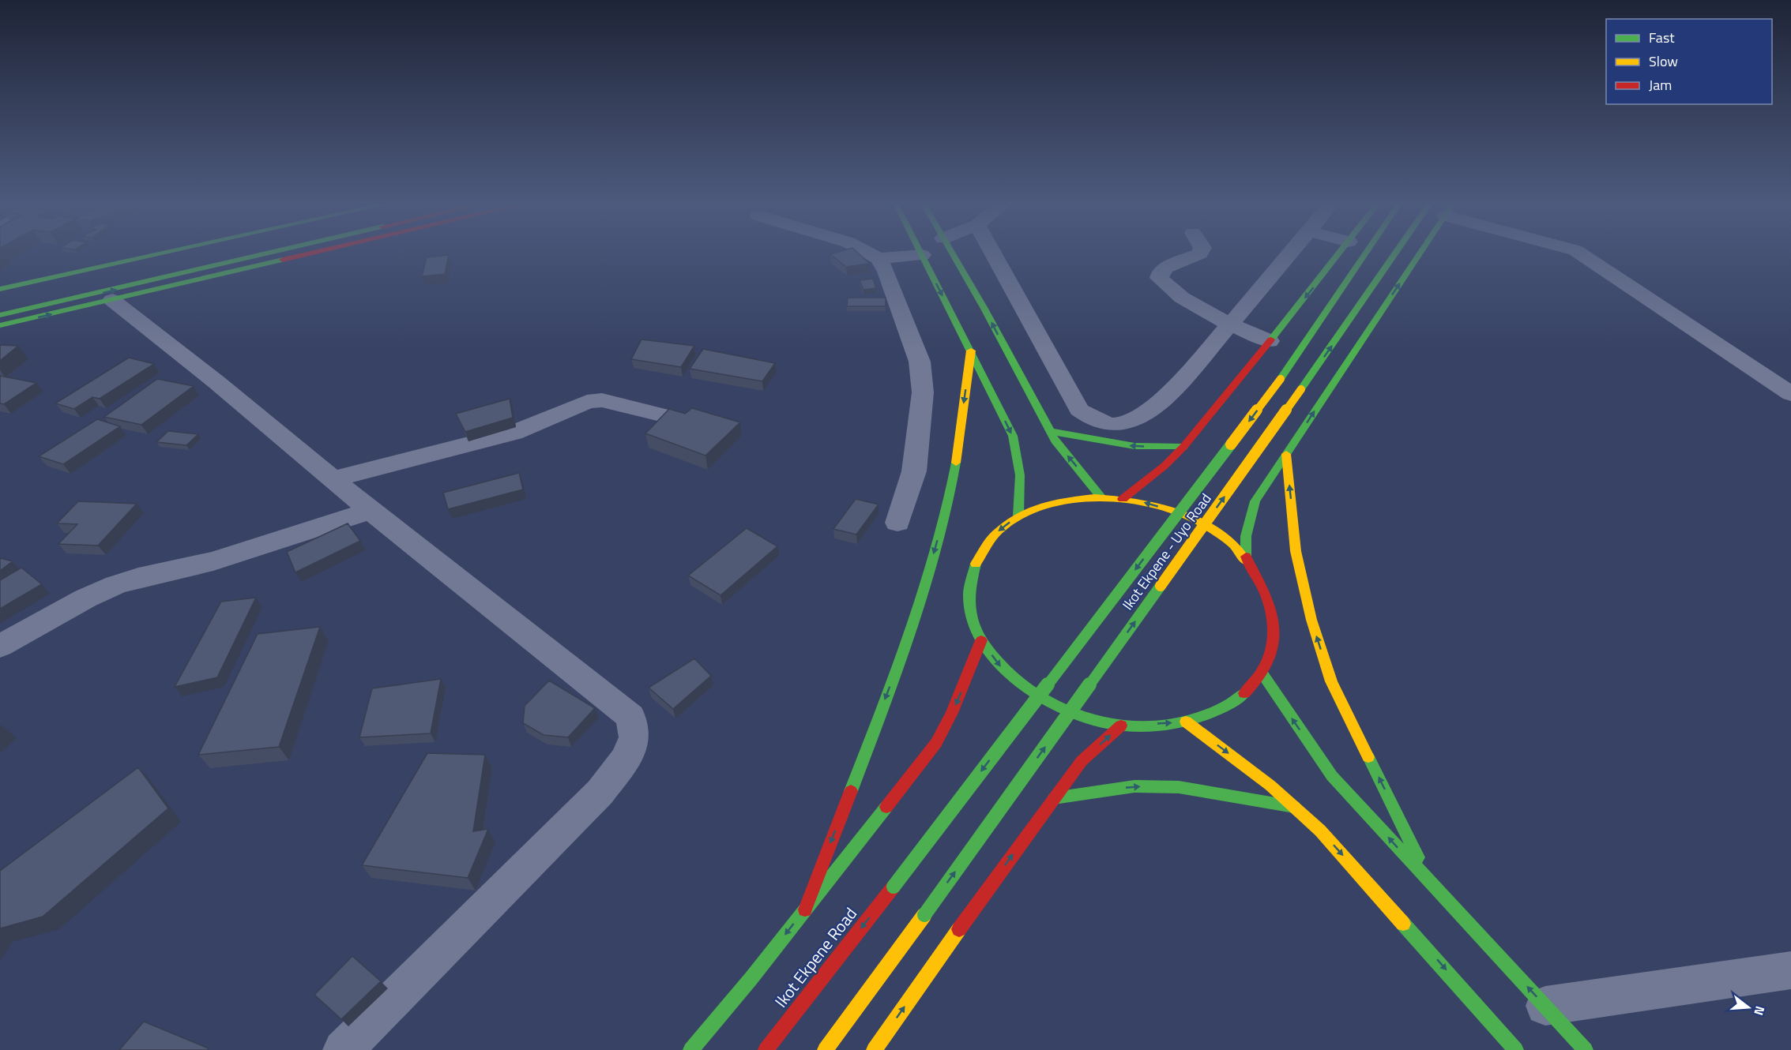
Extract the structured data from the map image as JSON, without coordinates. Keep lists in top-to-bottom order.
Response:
{
  "streets": {
    "main road": ["Ikot Ekpene - Uyo Road", "Ikot Ekpene Road"]
  },
  "crossings": [
    ["Ikot Ekpene - Uyo Road", "Ikot Ekpene Road"]
  ],
  "legend": ["Fast", "Slow", "Jam"],
  "north": "right"
}
